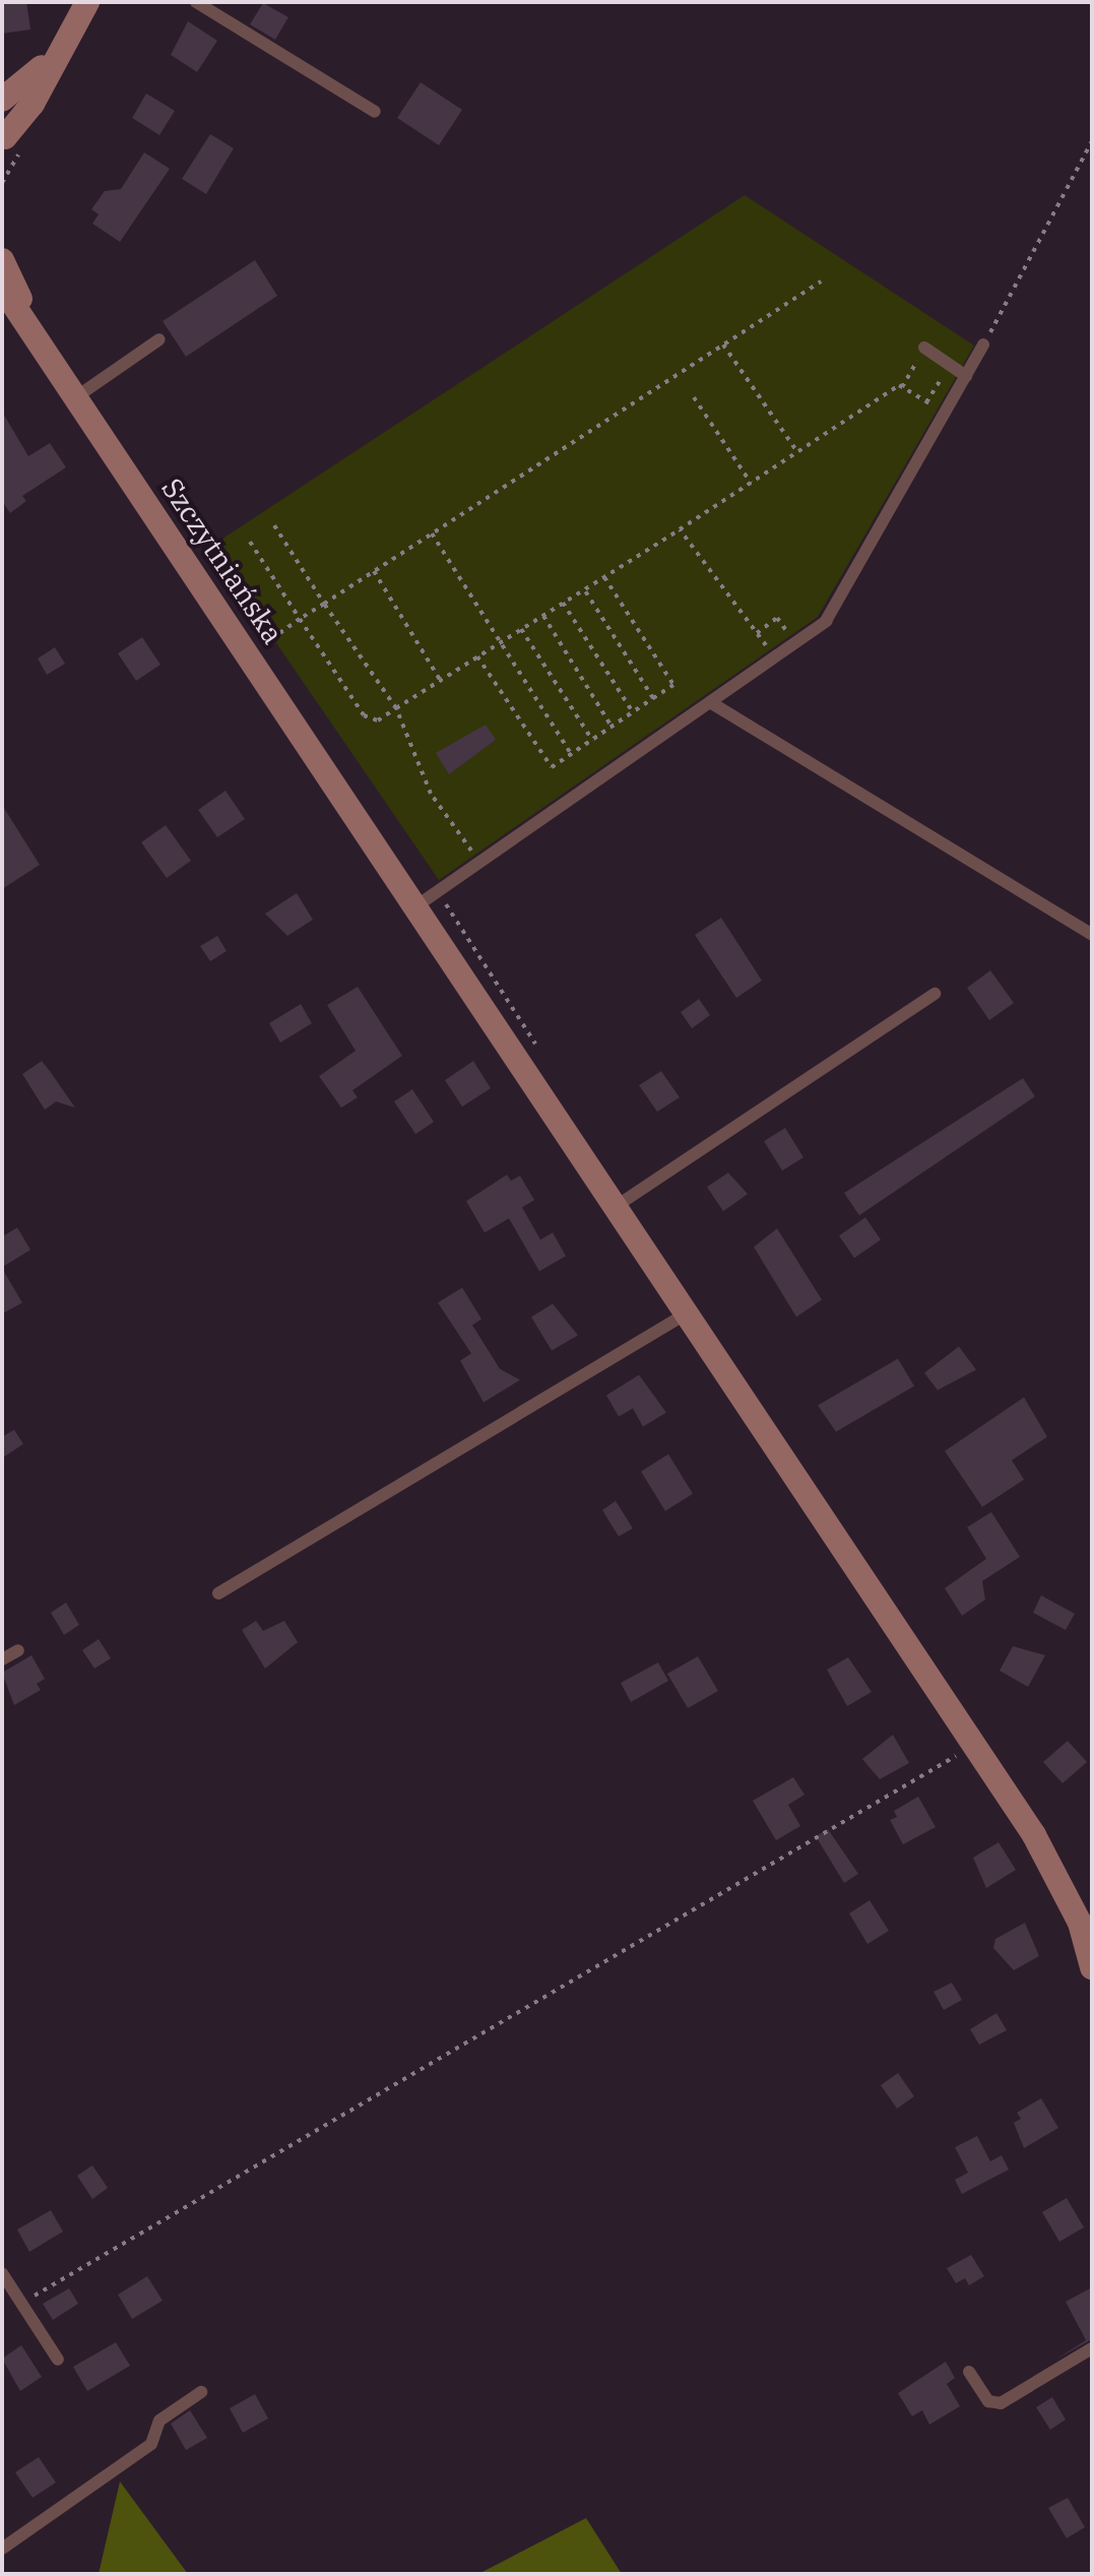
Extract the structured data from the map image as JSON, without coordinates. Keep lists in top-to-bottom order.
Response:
{
  "streets": {
    "street": ["Szczytniańska"]
  }
}
